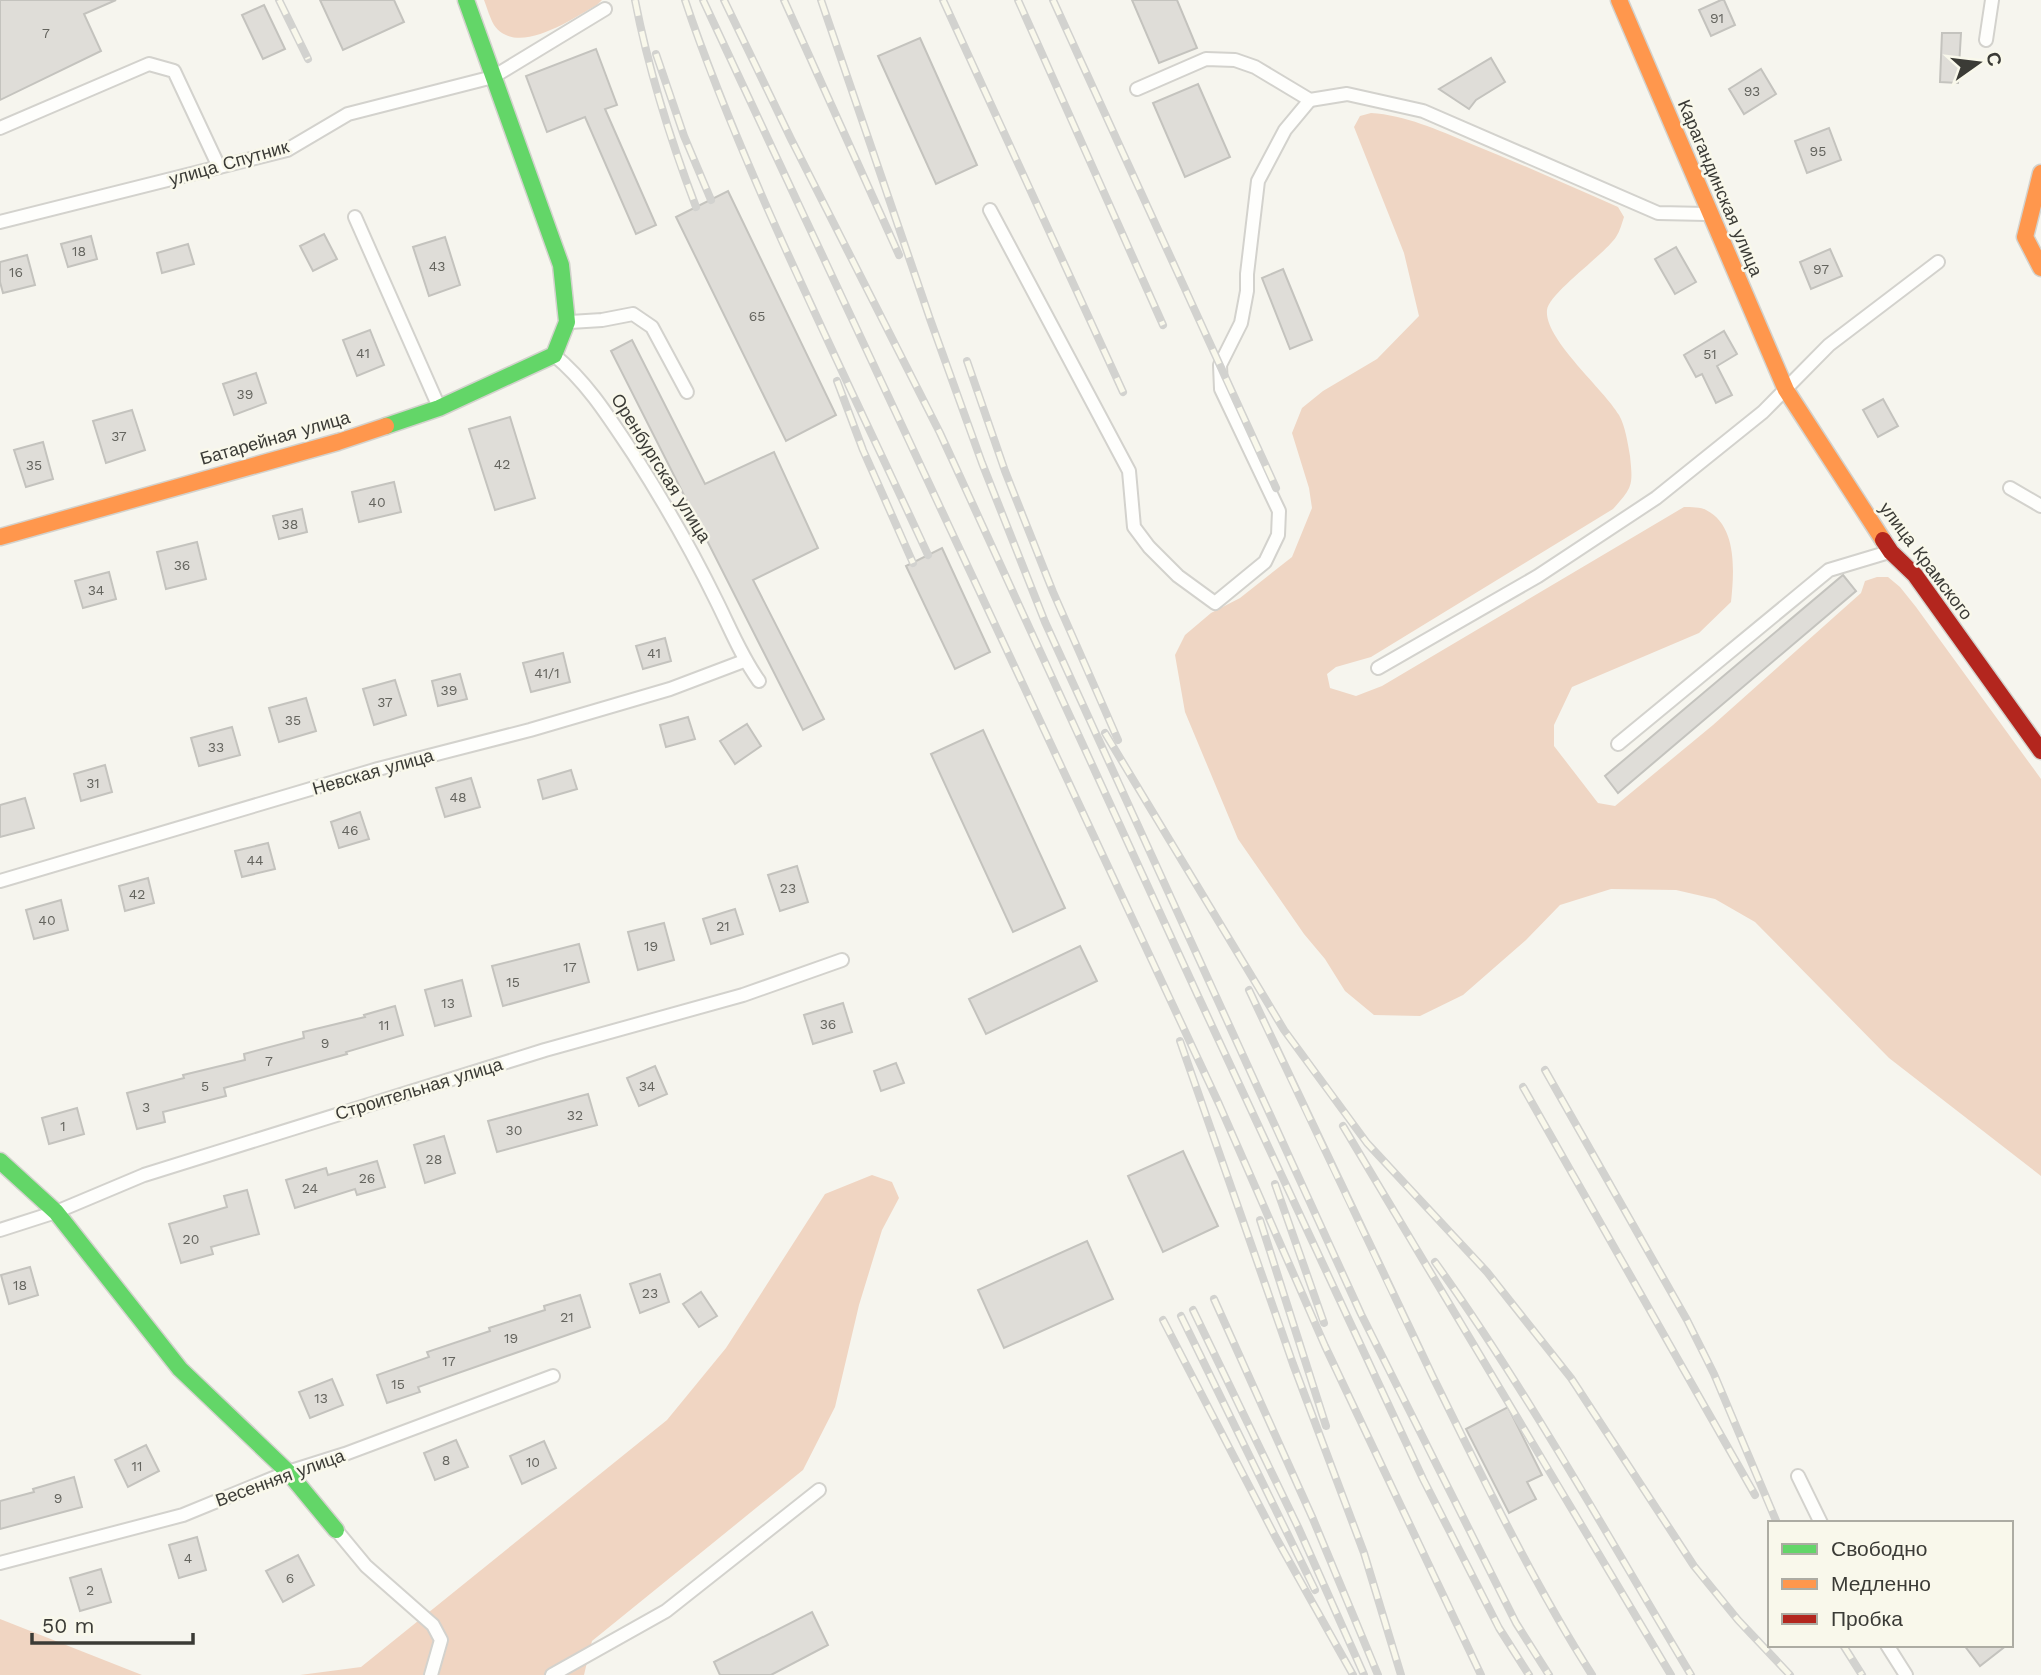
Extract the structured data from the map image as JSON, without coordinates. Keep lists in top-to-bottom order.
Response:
{
  "streets": {
    "street": ["Карагандинская улица", "Батарейная улица", "улица Крамского"],
    "lane": [
      "улица Спутник",
      "Оренбургская улица",
      "Невская улица",
      "Строительная улица",
      "Весенняя улица"
    ]
  },
  "crossings": [
    ["Карагандинская улица", "улица Крамского"],
    ["Батарейная улица", "Оренбургская улица"],
    ["Оренбургская улица", "Невская улица"]
  ],
  "house_numbers": [
    "91",
    "7",
    "93",
    "95",
    "18",
    "43",
    "97",
    "16",
    "65",
    "41",
    "51",
    "39",
    "37",
    "42",
    "35",
    "40",
    "38",
    "36",
    "34",
    "41",
    "41/1",
    "39",
    "37",
    "35",
    "33",
    "31",
    "48",
    "46",
    "44",
    "23",
    "42",
    "40",
    "21",
    "19",
    "17",
    "15",
    "13",
    "36",
    "11",
    "9",
    "7",
    "5",
    "34",
    "3",
    "32",
    "1",
    "30",
    "28",
    "26",
    "24",
    "20",
    "18",
    "23",
    "21",
    "19",
    "17",
    "15",
    "13",
    "8",
    "10",
    "11",
    "9",
    "4",
    "6",
    "2"
  ],
  "legend": ["Свободно", "Медленно", "Пробка"],
  "scale_bar": "50 m",
  "north": "right"
}
